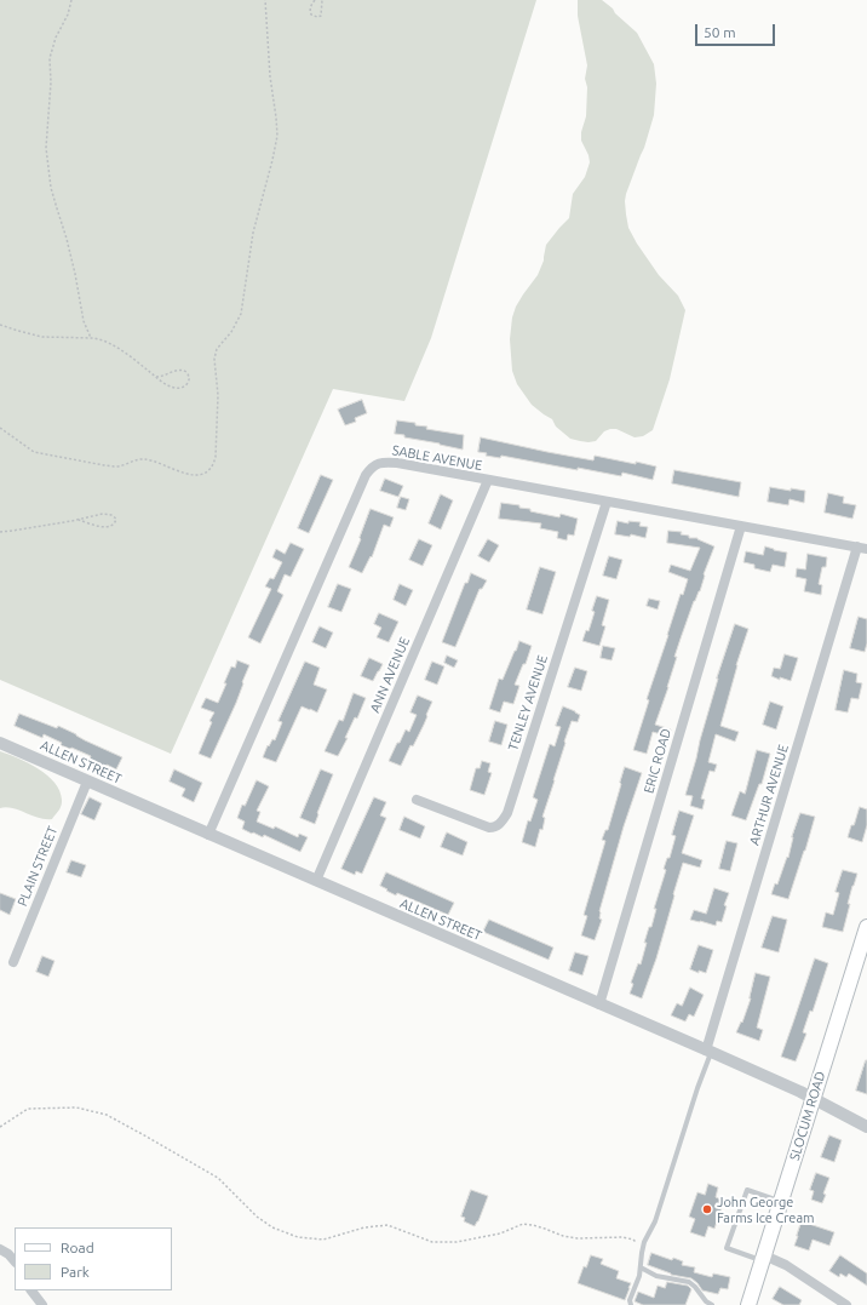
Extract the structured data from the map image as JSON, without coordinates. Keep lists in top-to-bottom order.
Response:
{
  "streets": {
    "main road": ["SLOCUM ROAD"],
    "street": [
      "SABLE AVENUE",
      "ANN AVENUE",
      "TENLEY AVENUE",
      "ERIC ROAD",
      "ALLEN STREET",
      "ARTHUR AVENUE",
      "PLAIN STREET"
    ]
  },
  "crossings": [
    ["SABLE AVENUE", "ANN AVENUE"],
    ["SABLE AVENUE", "TENLEY AVENUE"],
    ["SABLE AVENUE", "ERIC ROAD"],
    ["SABLE AVENUE", "ALLEN STREET"],
    ["SABLE AVENUE", "ARTHUR AVENUE"],
    ["ANN AVENUE", "ALLEN STREET"],
    ["ERIC ROAD", "ALLEN STREET"],
    ["ALLEN STREET", "ARTHUR AVENUE"],
    ["ALLEN STREET", "PLAIN STREET"],
    ["ALLEN STREET", "SLOCUM ROAD"]
  ],
  "places": ["John George Farms Ice Cream"],
  "legend": ["Road", "Park"],
  "scale_bar": "50 m"
}
